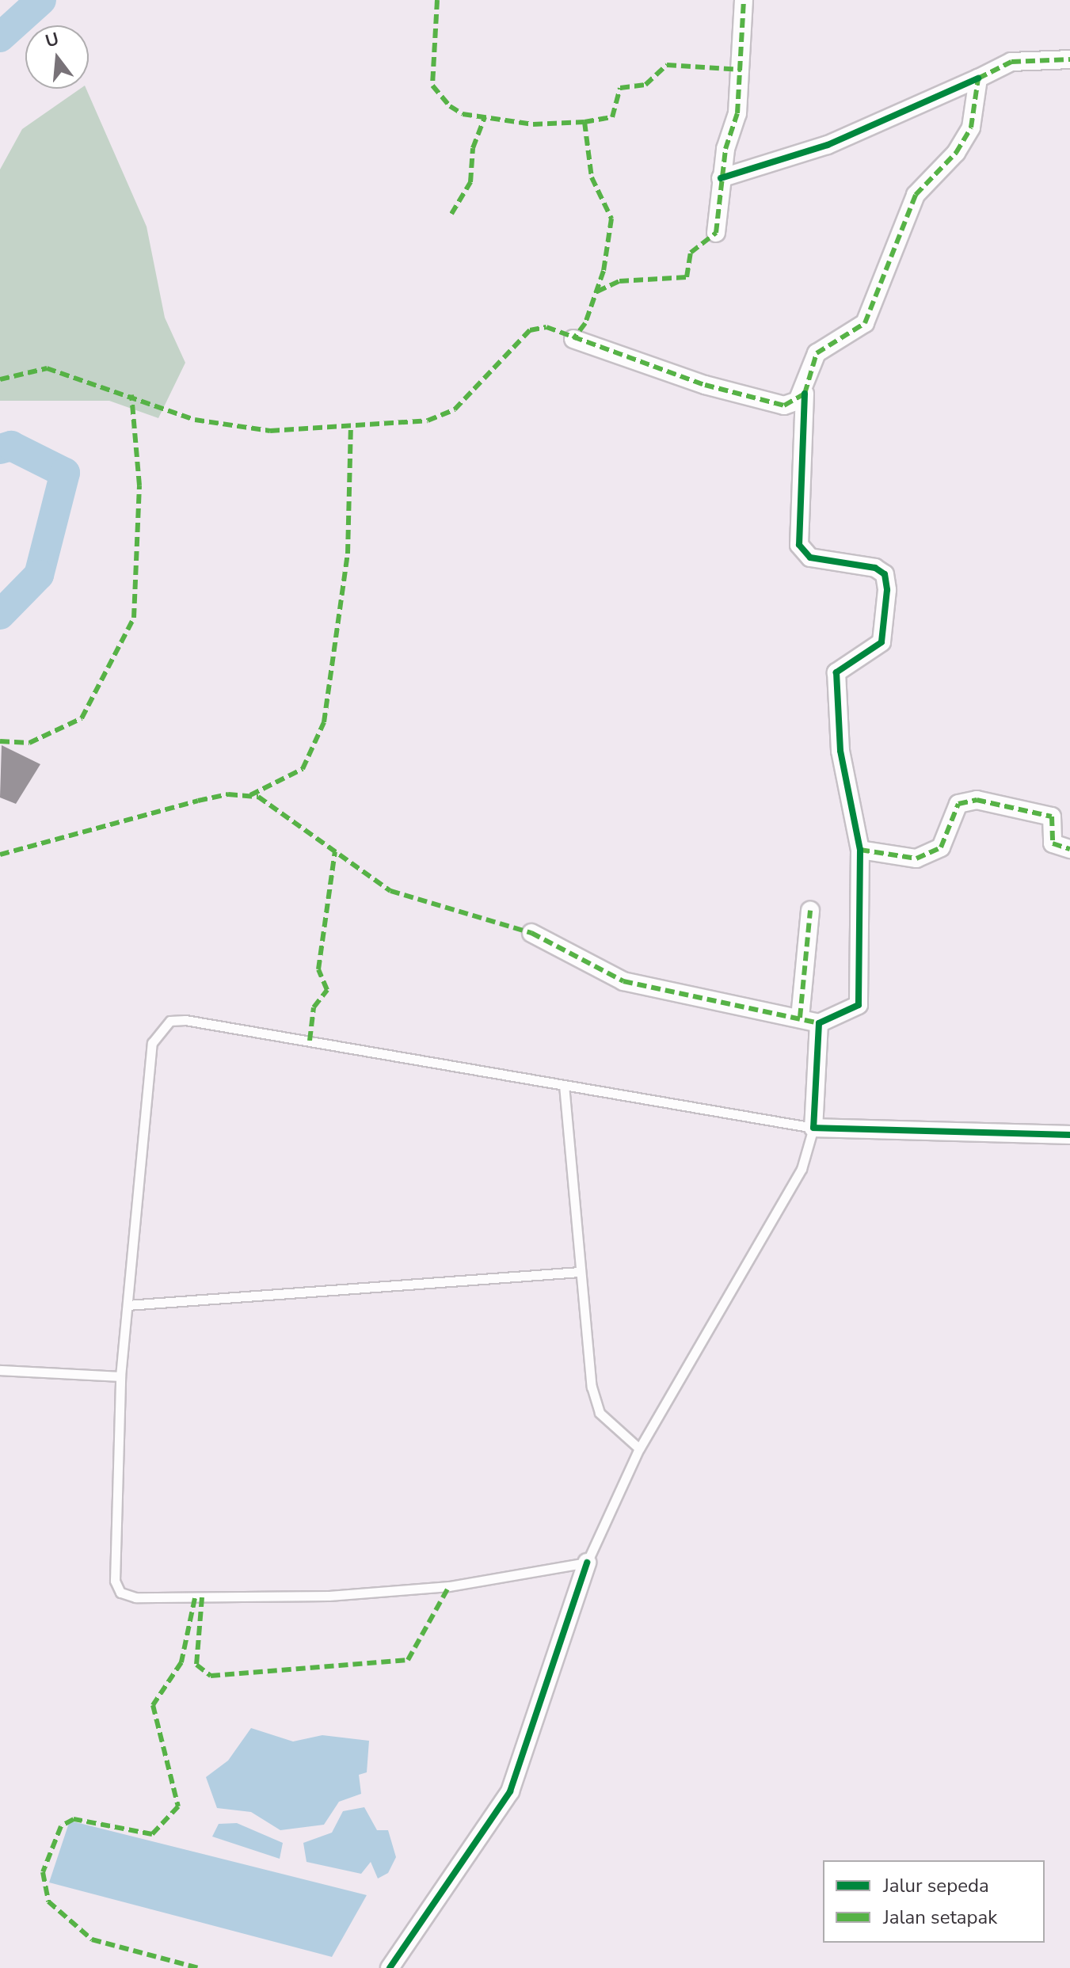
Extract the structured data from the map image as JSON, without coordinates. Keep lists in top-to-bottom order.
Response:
{
  "legend": ["Jalur sepeda", "Jalan setapak"],
  "north": "top"
}
